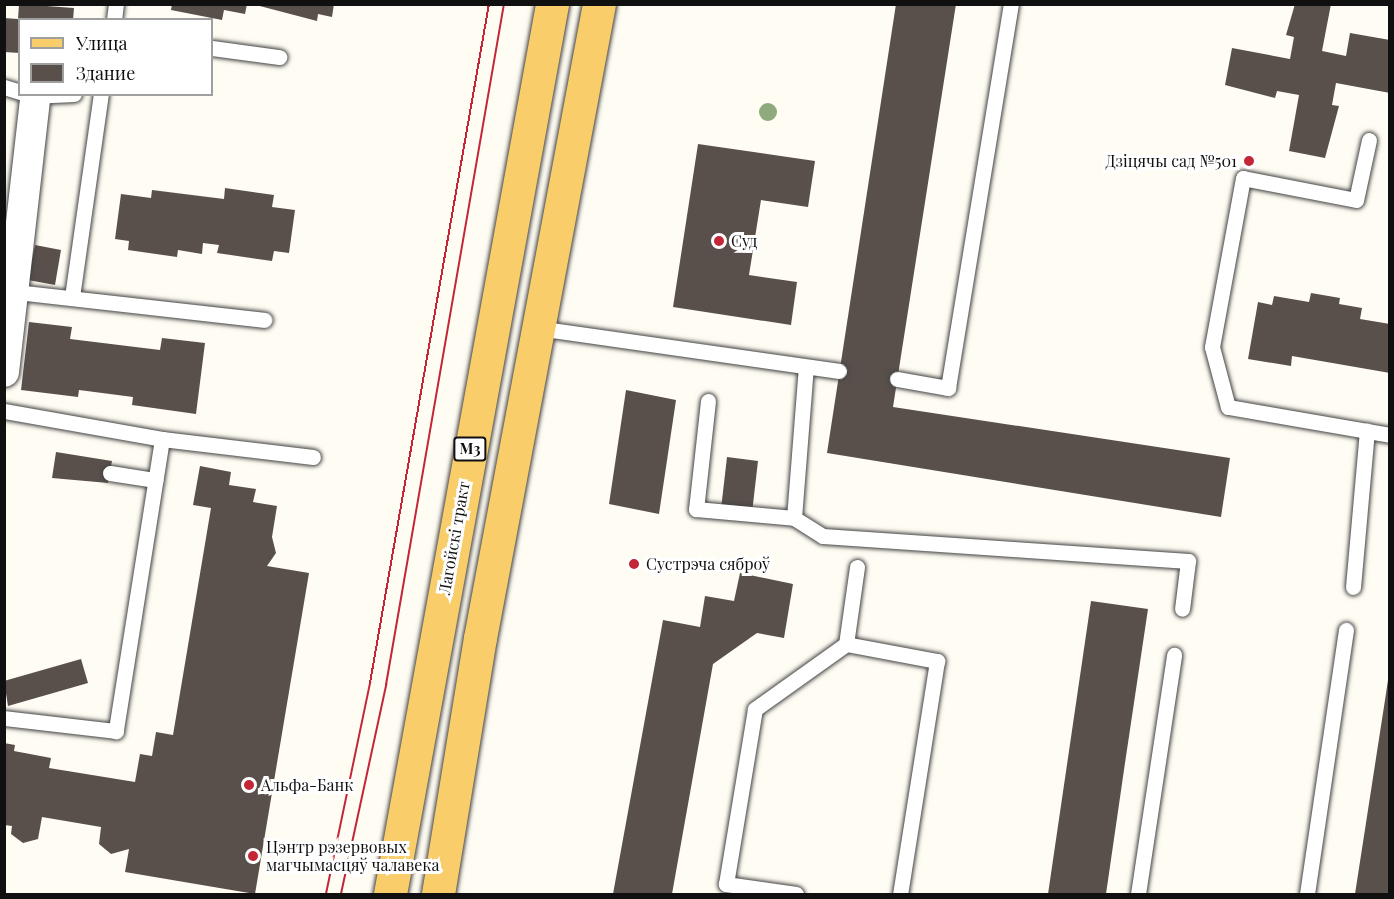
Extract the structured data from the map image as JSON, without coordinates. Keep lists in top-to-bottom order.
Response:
{
  "streets": {
    "main road": ["М3", "Лагойскі тракт"]
  },
  "places": [
    "Дзіцячы сад №501",
    "Суд",
    "Сустрэча сяброў",
    "Альфа-Банк",
    "Цэнтр рэзервовых магчымасцяў чалавека"
  ],
  "legend": ["Улица", "Здание"]
}
